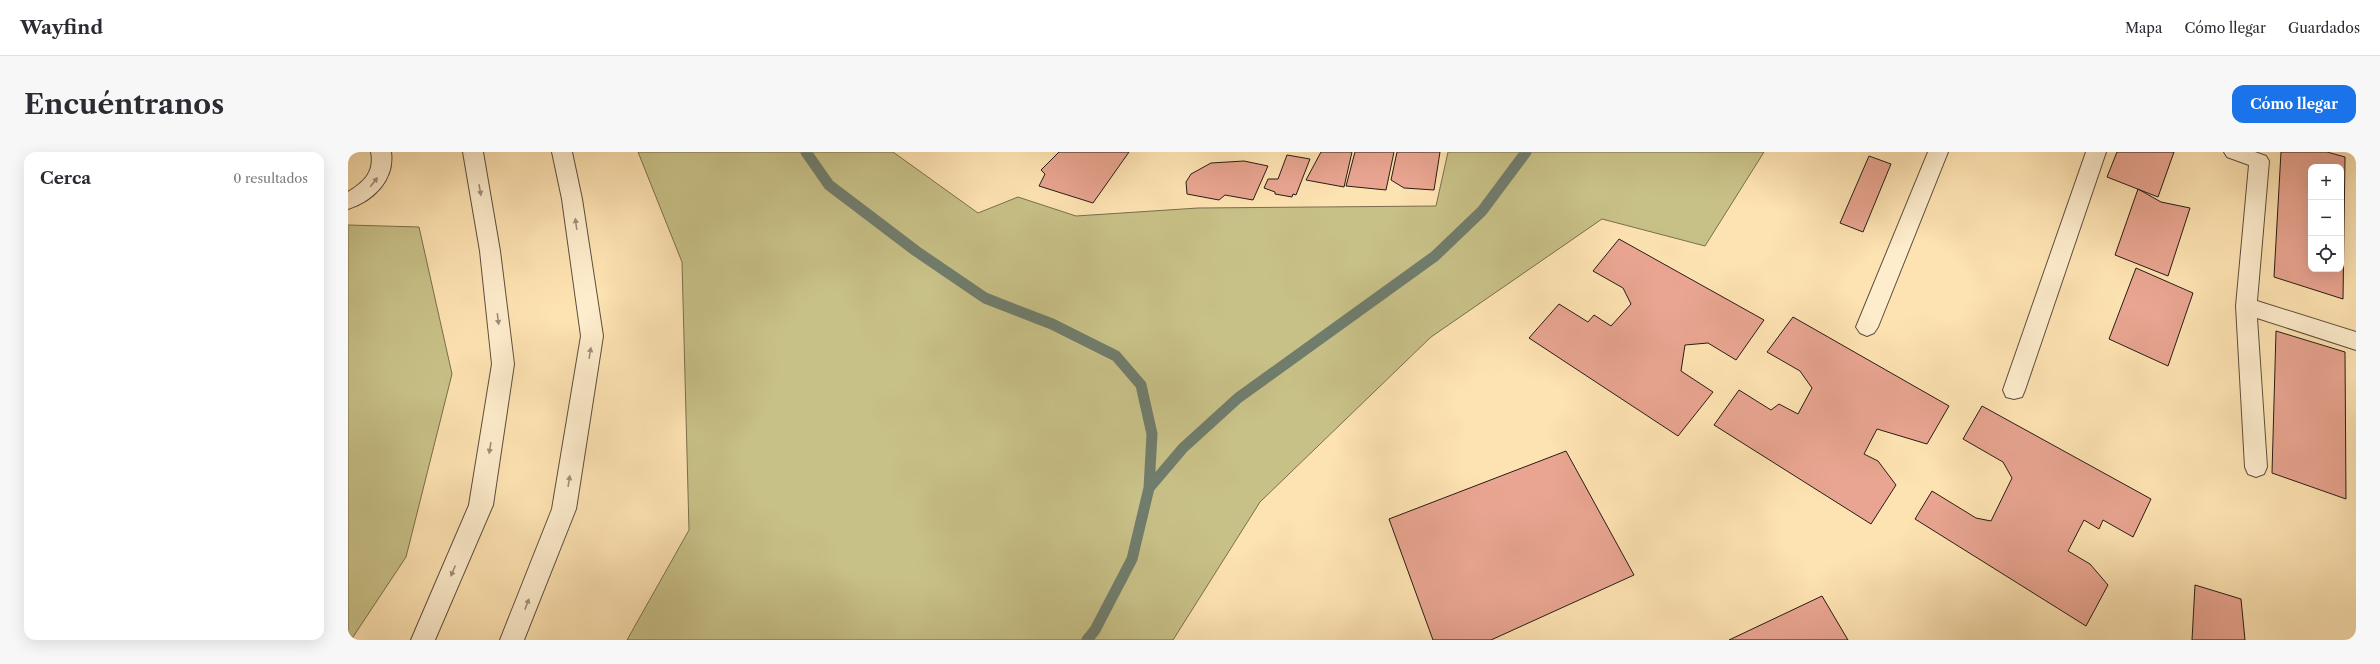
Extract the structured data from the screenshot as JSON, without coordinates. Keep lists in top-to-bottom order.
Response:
{
  "page": {
    "header": "Wayfind",
    "nav": ["Mapa", "Cómo llegar", "Guardados"],
    "buttons": "Cómo llegar",
    "title": "Encuéntranos",
    "heading": ["Cerca", "0 resultados"],
    "map_buttons": ["+", "−"]
  }
}
